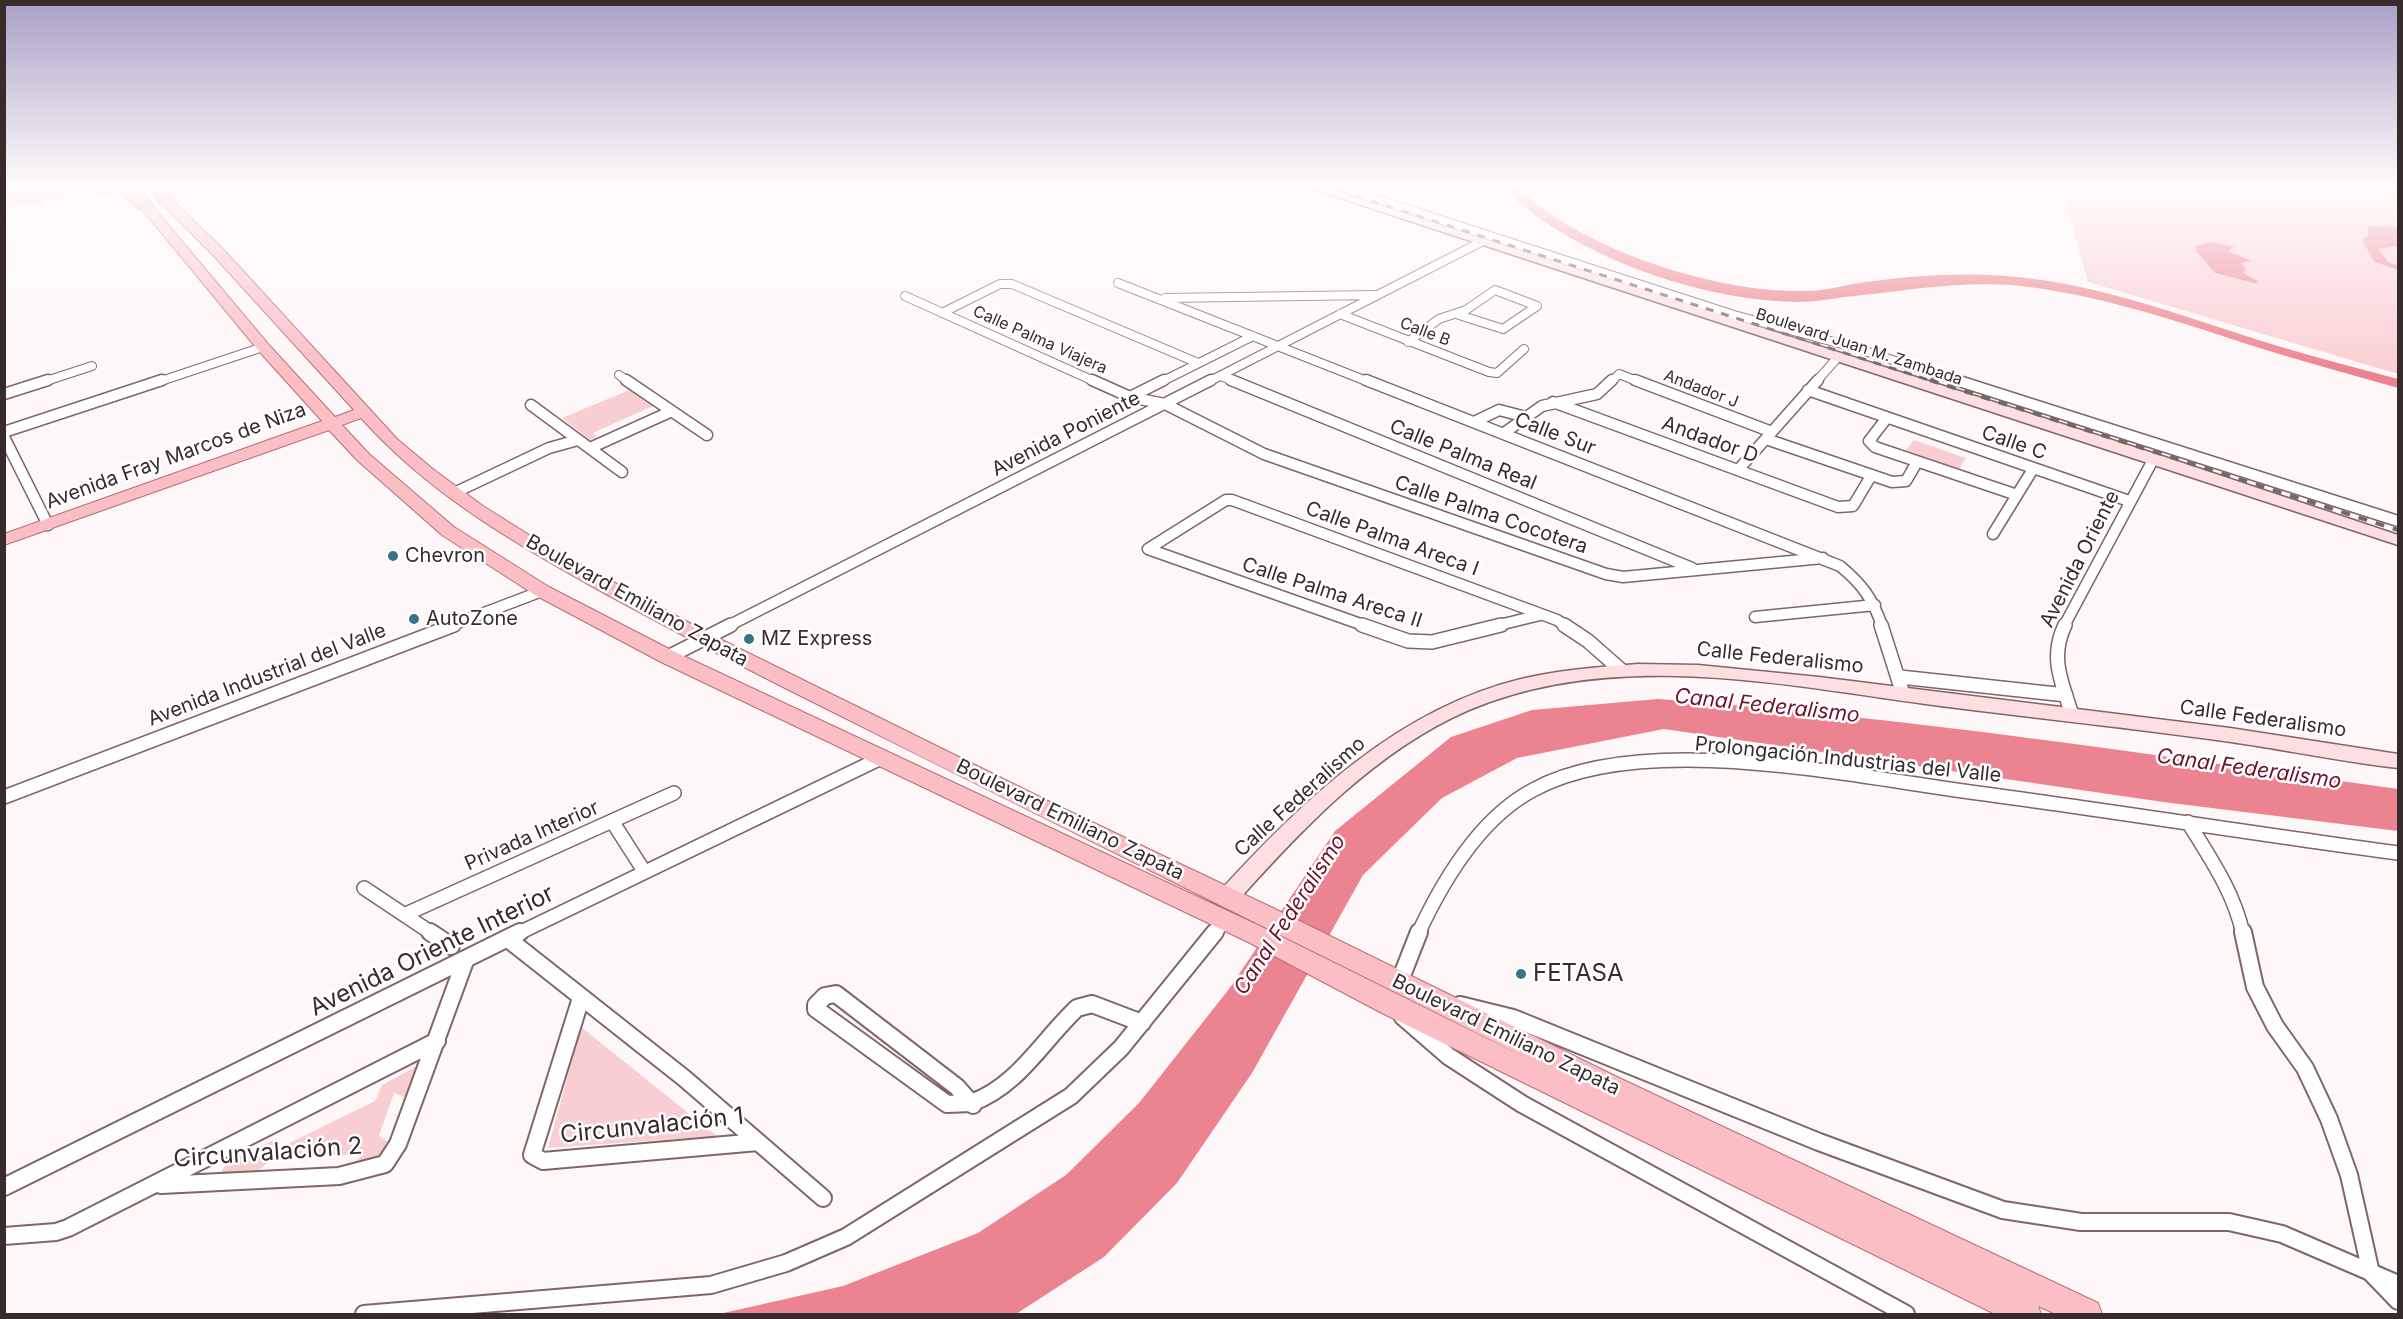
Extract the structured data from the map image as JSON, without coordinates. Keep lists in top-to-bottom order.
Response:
{
  "streets": {
    "main road": ["Avenida Fray Marcos de Niza", "Boulevard Emiliano Zapata"],
    "street": [
      "Calle B",
      "Calle Palma Viajera",
      "Boulevard Juan M. Zambada",
      "Andador J",
      "Avenida Poniente",
      "Calle Sur",
      "Andador D",
      "Calle C",
      "Calle Palma Real",
      "Calle Palma Cocotera",
      "Calle Palma Areca I",
      "Avenida Oriente",
      "Calle Palma Areca II",
      "Calle Federalismo",
      "Avenida Industrial del Valle",
      "Prolongación Industrias del Valle",
      "Privada Interior",
      "Avenida Oriente Interior",
      "Circunvalación 1",
      "Circunvalación 2"
    ]
  },
  "crossings": [
    ["Calle B", "Avenida Poniente"],
    ["Calle Palma Viajera", "Avenida Poniente"],
    ["Calle Palma Viajera", "Calle Palma Cocotera"],
    ["Boulevard Juan M. Zambada", "Avenida Oriente"],
    ["Andador J", "Andador D"],
    ["Avenida Poniente", "Calle Sur"],
    ["Avenida Poniente", "Calle Palma Real"],
    ["Avenida Poniente", "Calle Palma Cocotera"],
    ["Avenida Poniente", "Boulevard Emiliano Zapata"],
    ["Calle Sur", "Calle Palma Cocotera"],
    ["Calle Sur", "Calle Federalismo"],
    ["Calle C", "Avenida Oriente"],
    ["Calle Palma Real", "Calle Palma Cocotera"],
    ["Avenida Fray Marcos de Niza", "Boulevard Emiliano Zapata"],
    ["Calle Palma Areca I", "Calle Palma Areca II"],
    ["Calle Palma Areca I", "Calle Federalismo"],
    ["Avenida Oriente", "Calle Federalismo"],
    ["Boulevard Emiliano Zapata", "Calle Federalismo"],
    ["Boulevard Emiliano Zapata", "Avenida Industrial del Valle"],
    ["Boulevard Emiliano Zapata", "Prolongación Industrias del Valle"],
    ["Boulevard Emiliano Zapata", "Avenida Oriente Interior"],
    ["Avenida Oriente Interior", "Circunvalación 1"],
    ["Avenida Oriente Interior", "Circunvalación 2"]
  ],
  "water": ["Canal Federalismo"],
  "places": [
    "Chevron",
    "AutoZone",
    "MZ Express",
    "FETASA"
  ]
}
